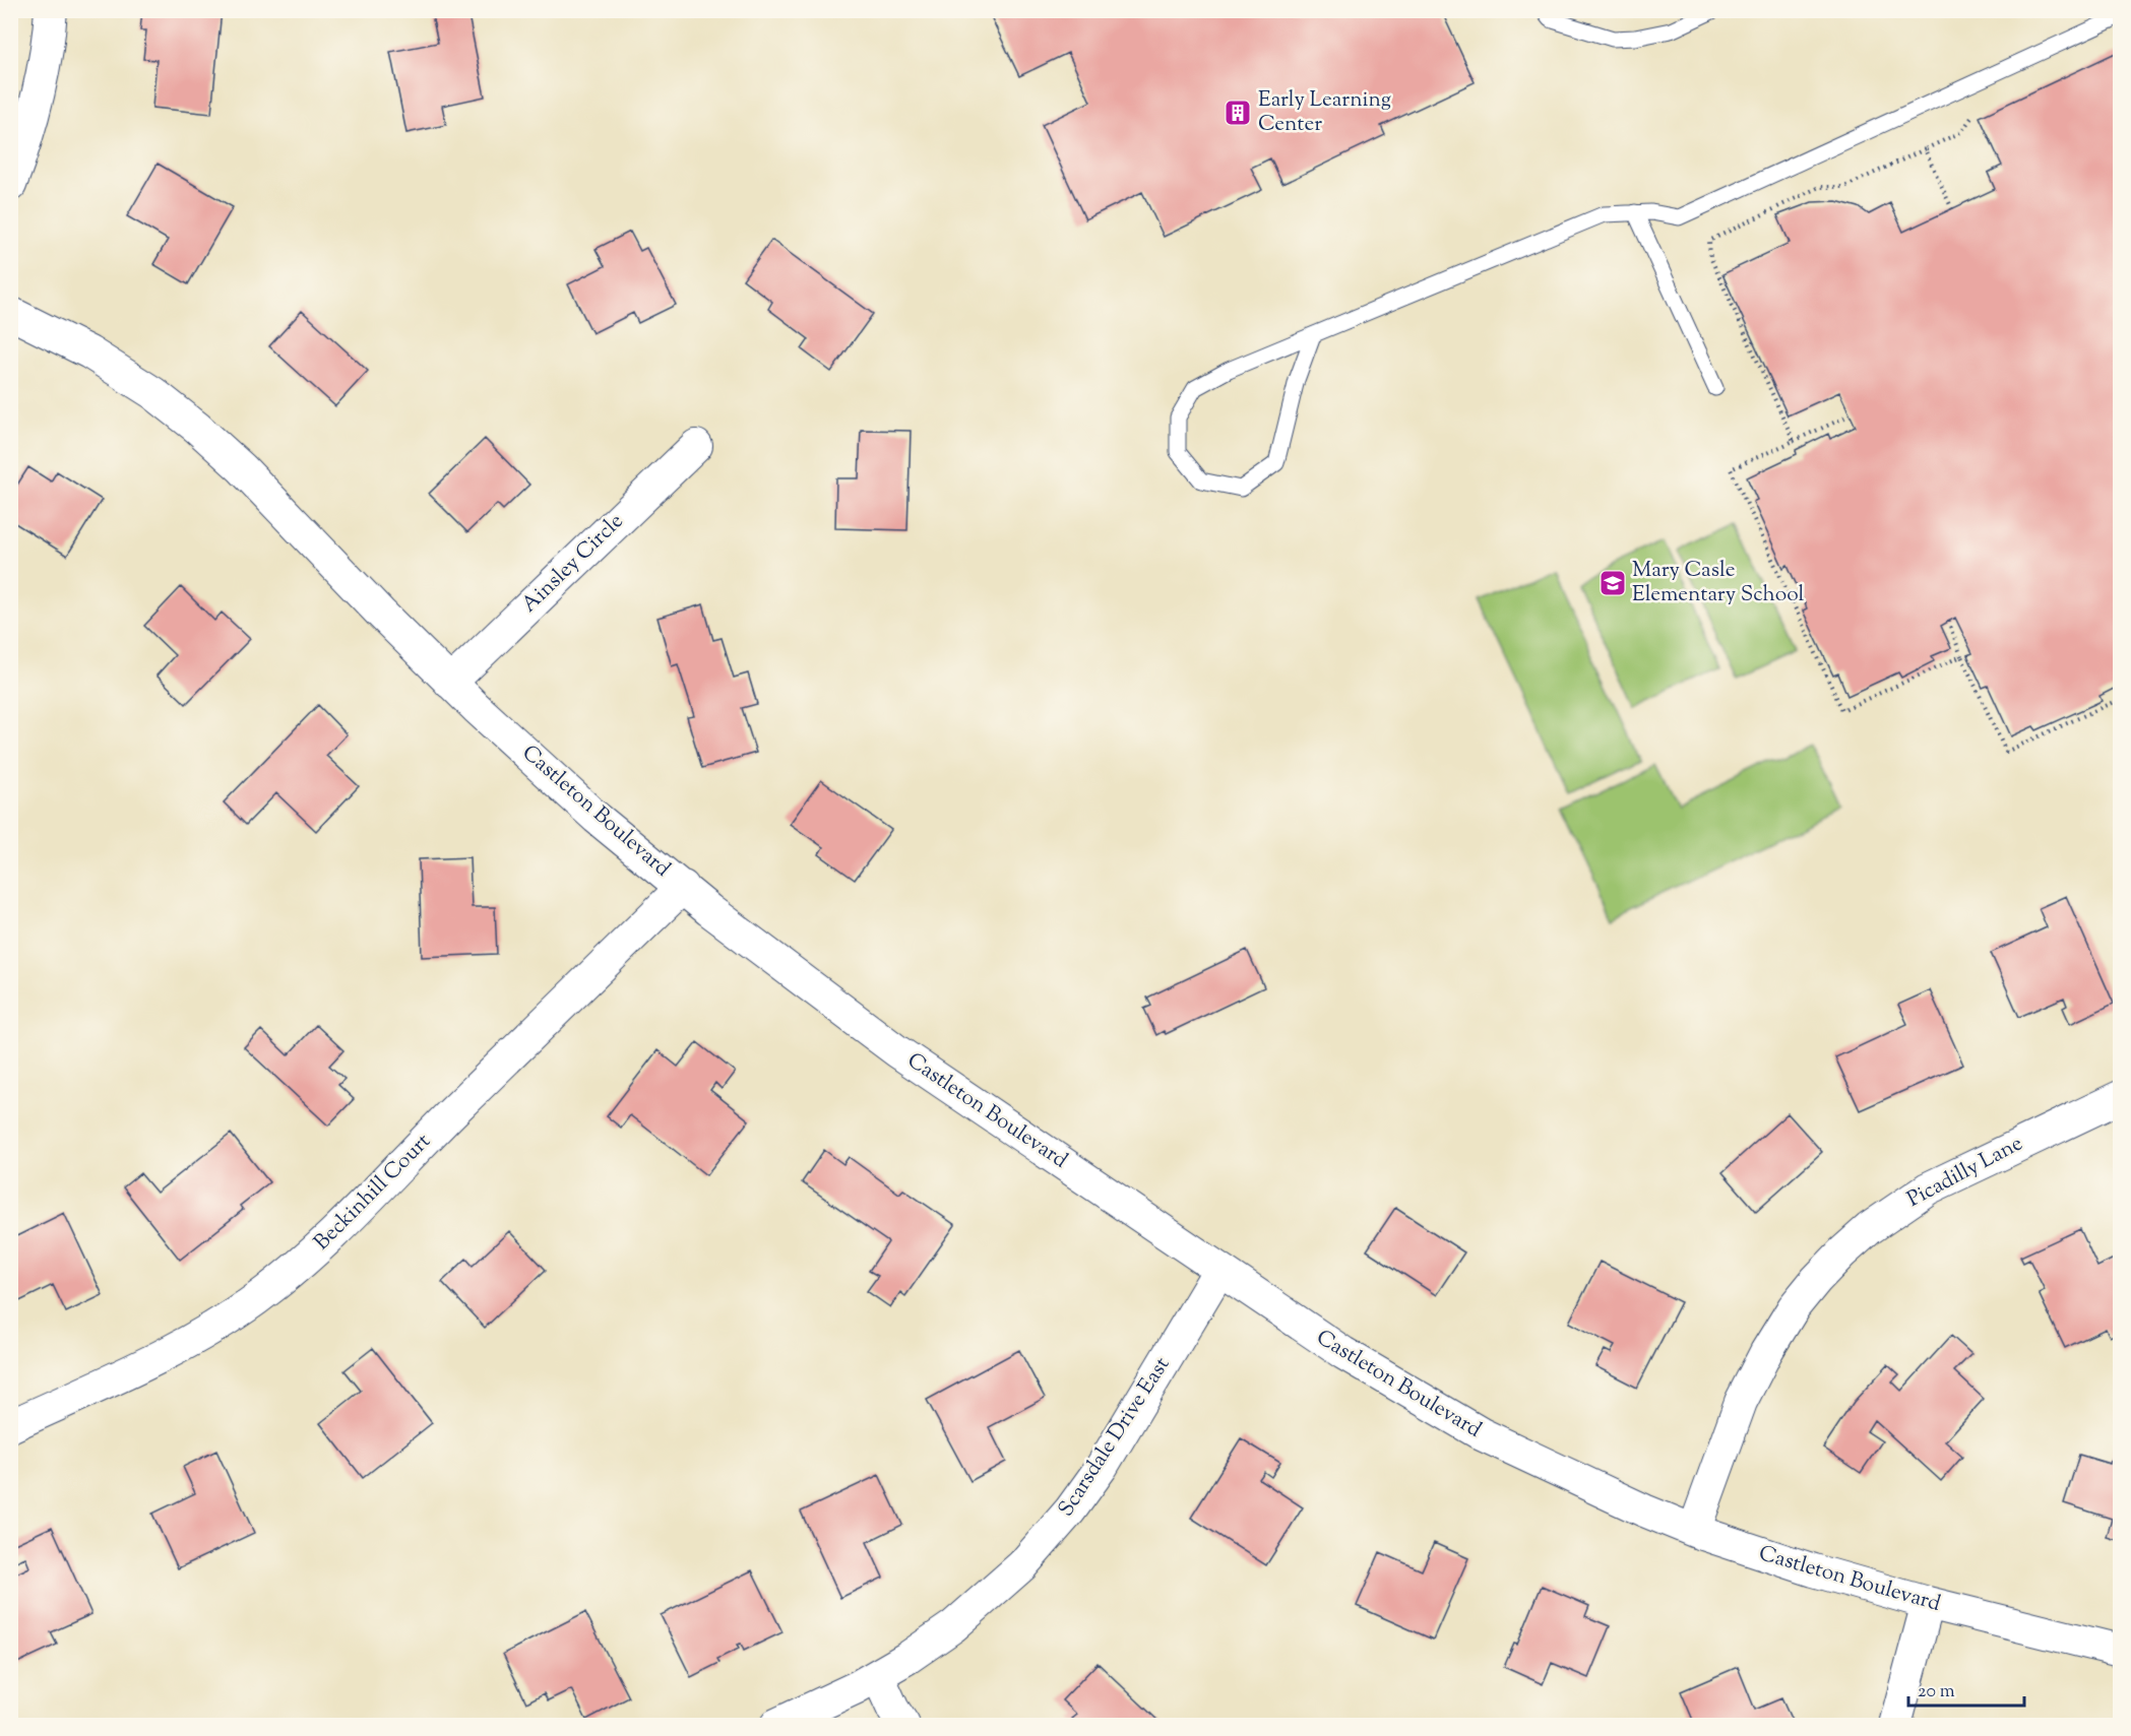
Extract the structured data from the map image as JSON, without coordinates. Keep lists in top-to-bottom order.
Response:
{
  "streets": {
    "street": [
      "Ainsley Circle",
      "Castleton Boulevard",
      "Picadilly Lane",
      "Beckinhill Court",
      "Scarsdale Drive East"
    ]
  },
  "crossings": [
    ["Ainsley Circle", "Castleton Boulevard"],
    ["Castleton Boulevard", "Picadilly Lane"],
    ["Castleton Boulevard", "Beckinhill Court"],
    ["Castleton Boulevard", "Scarsdale Drive East"]
  ],
  "places": {
    "building": ["Early Learning Center"],
    "school or university": ["Mary Casle Elementary School"]
  },
  "scale_bar": "20 m"
}
